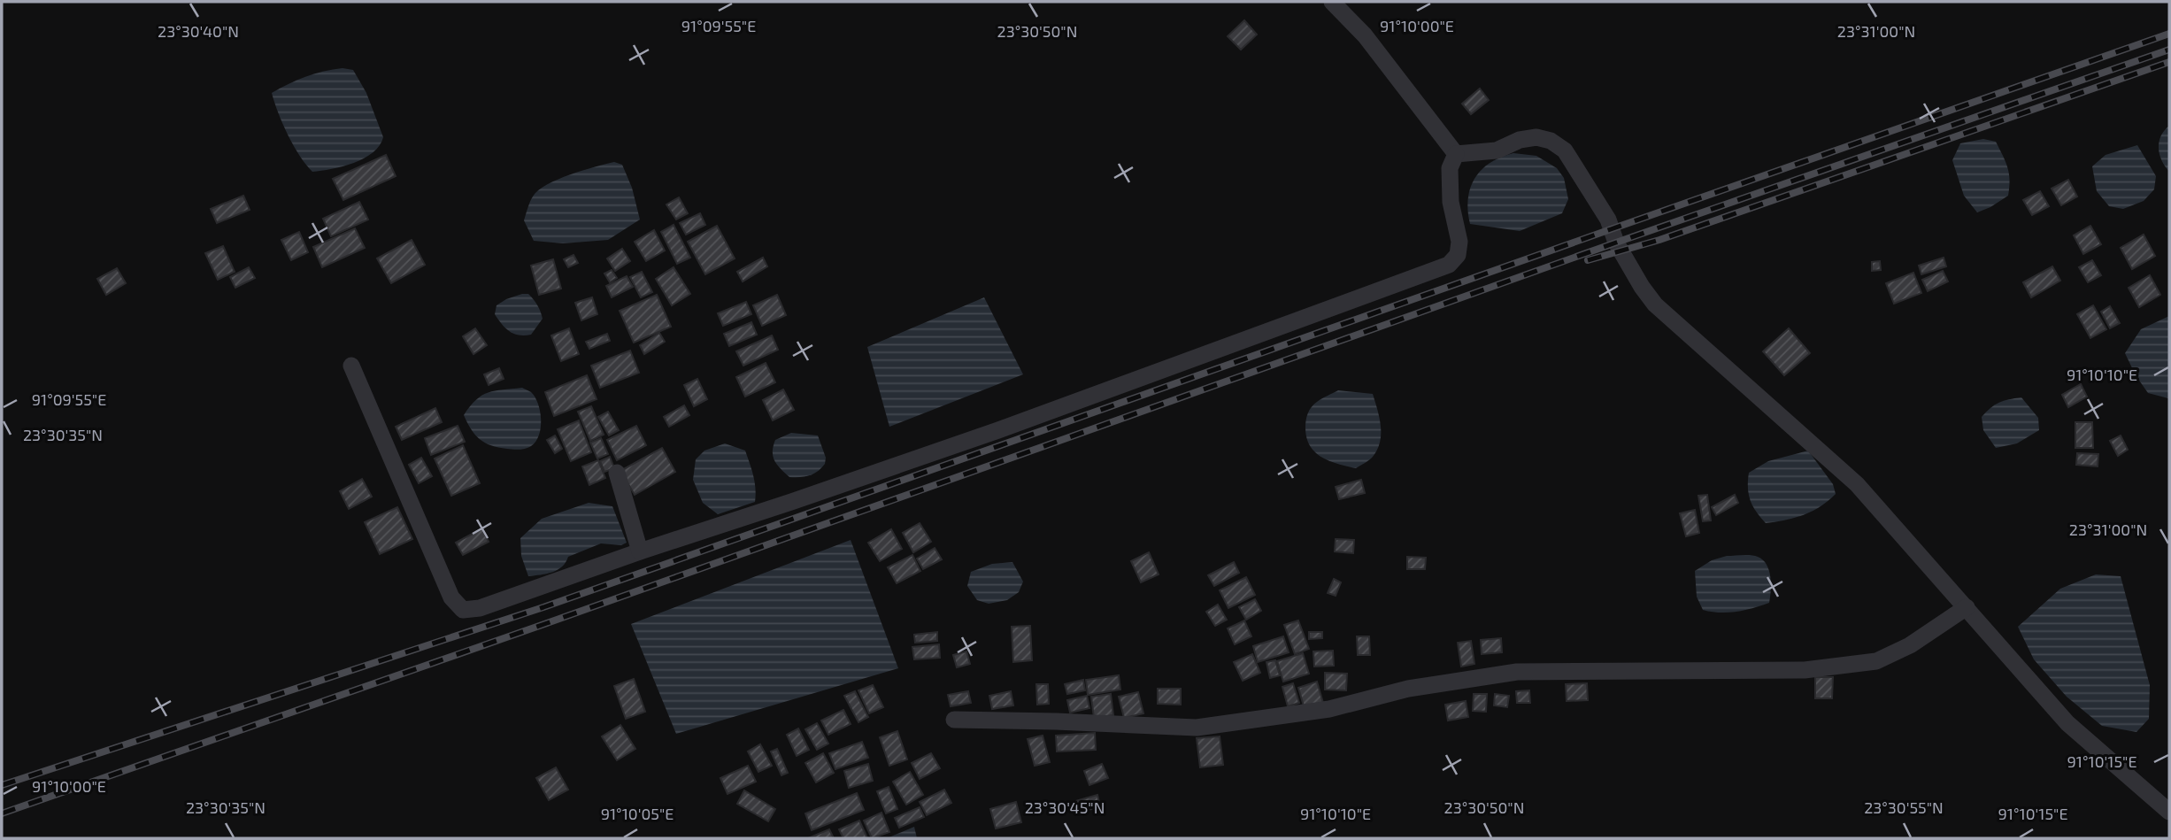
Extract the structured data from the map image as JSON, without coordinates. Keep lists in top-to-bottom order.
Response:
{
  "coordinates": [
    "91°09'55\"E",
    "91°10'00\"E",
    "23°30'40\"N",
    "23°30'50\"N",
    "23°31'00\"N",
    "91°10'10\"E",
    "23°30'35\"N",
    "91°10'15\"E",
    "23°30'45\"N",
    "23°30'55\"N",
    "91°10'05\"E"
  ]
}
